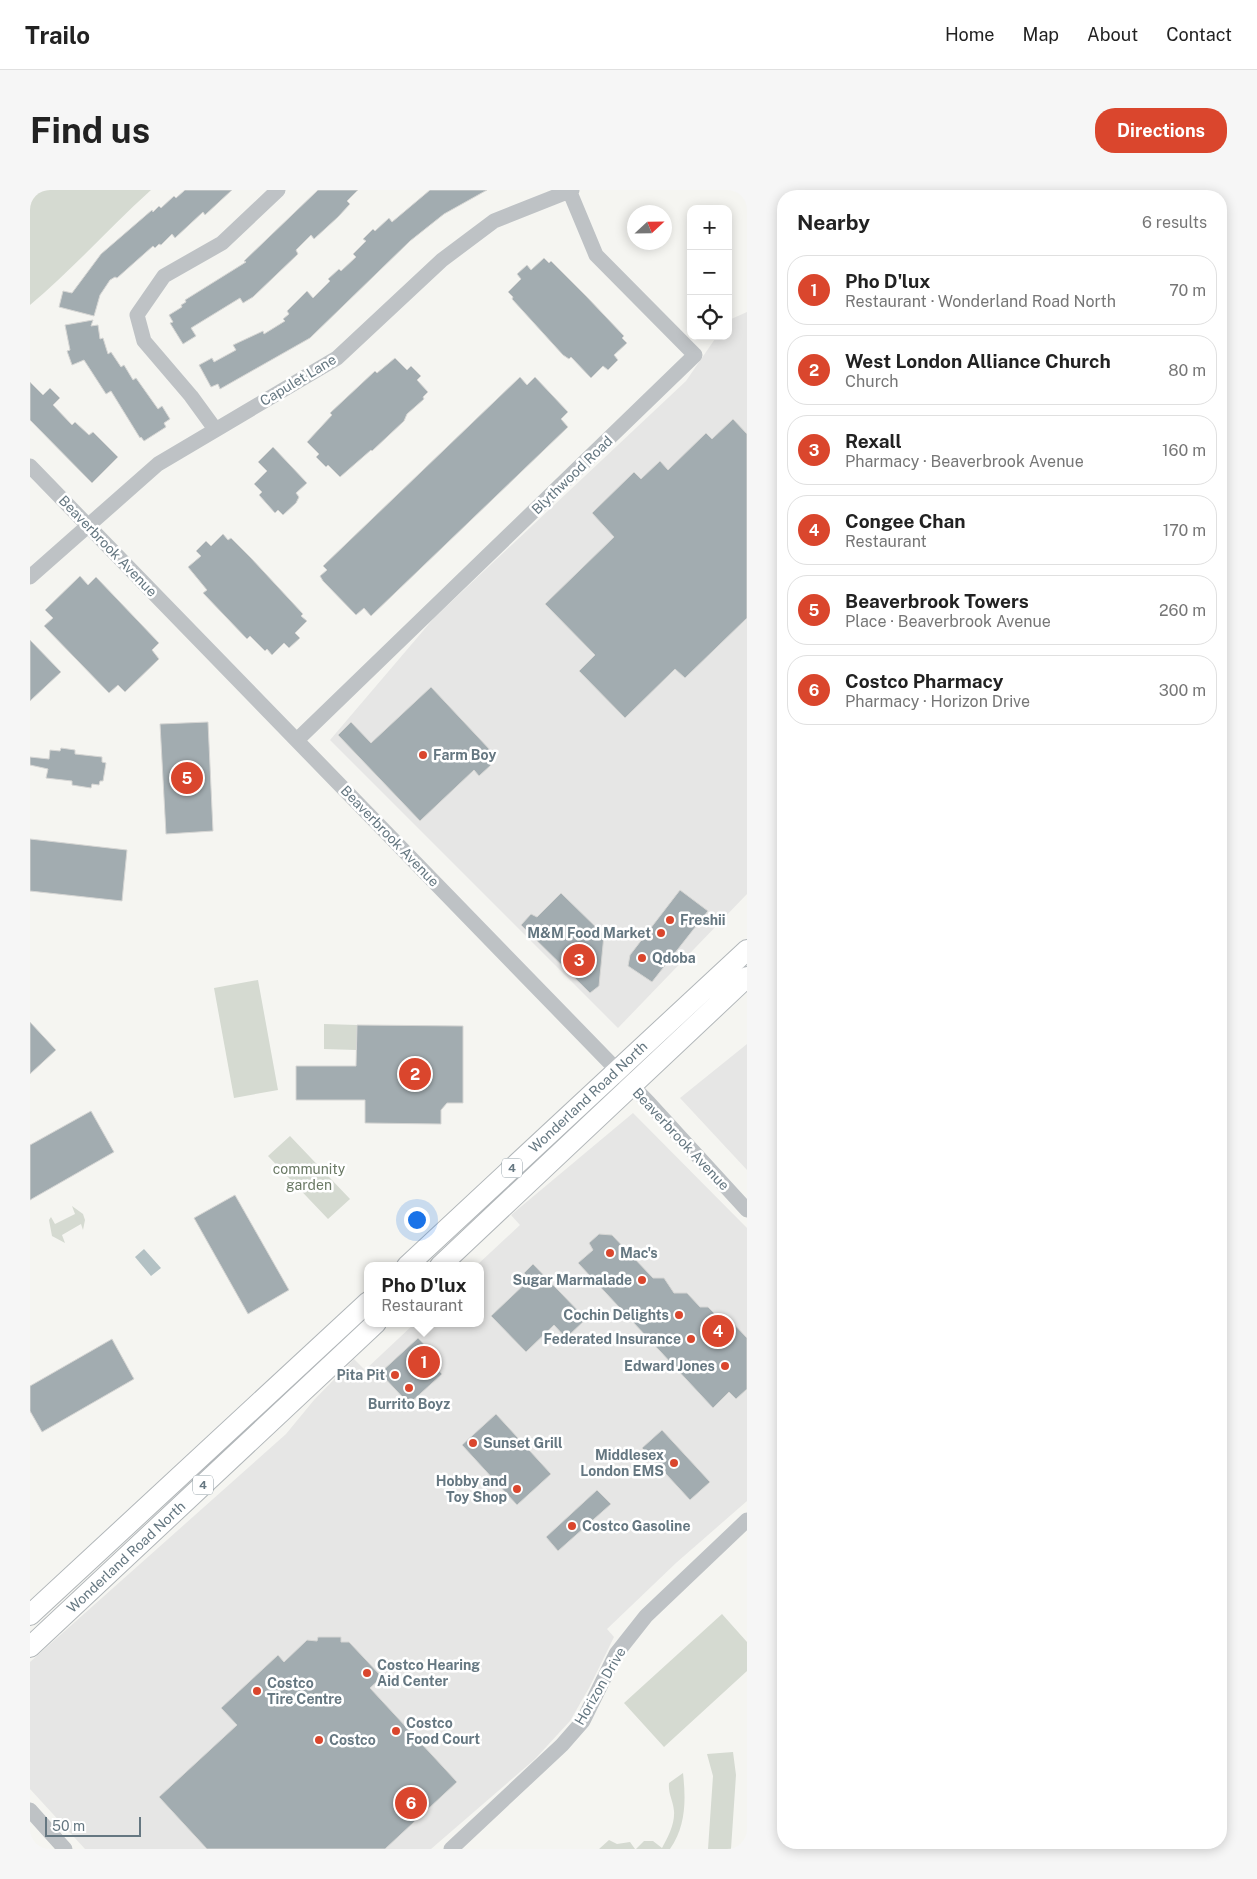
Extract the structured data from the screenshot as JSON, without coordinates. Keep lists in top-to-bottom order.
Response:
{
  "streets": {
    "main road": ["Wonderland Road North", "4"],
    "street": [
      "Capulet Lane",
      "Blythwood Road",
      "Beaverbrook Avenue",
      "Horizon Drive"
    ]
  },
  "crossings": [
    ["Capulet Lane", "Blythwood Road"],
    ["Capulet Lane", "Beaverbrook Avenue"],
    ["Blythwood Road", "Beaverbrook Avenue"],
    ["Beaverbrook Avenue", "Wonderland Road North"]
  ],
  "parks": ["community garden"],
  "places": [
    "Farm Boy",
    "Freshii",
    "M&M Food Market",
    "Qdoba",
    "Mac's",
    "Sugar Marmalade",
    "Cochin Delights",
    "Federated Insurance",
    "Edward Jones",
    "Pita Pit",
    "Burrito Boyz",
    "Sunset Grill",
    "Middlesex London EMS",
    "Hobby and Toy Shop",
    "Costco Gasoline",
    "Costco Hearing Aid Center",
    "Costco Tire Centre",
    "Costco Food Court",
    "Costco"
  ],
  "scale_bar": "50 m",
  "north": "right",
  "page": {
    "header": "Trailo",
    "nav": [
      "Home",
      "Map",
      "About",
      "Contact"
    ],
    "buttons": "Directions",
    "title": "Find us",
    "heading": ["Nearby", "6 results"],
    "map_buttons": ["+", "−"],
    "list": [
      {
        "mark": "1",
        "name": "Pho D'lux",
        "note": "Restaurant · Wonderland Road North",
        "value": "70 m"
      },
      {
        "mark": "2",
        "name": "West London Alliance Church",
        "note": "Church",
        "value": "80 m"
      },
      {
        "mark": "3",
        "name": "Rexall",
        "note": "Pharmacy · Beaverbrook Avenue",
        "value": "160 m"
      },
      {
        "mark": "4",
        "name": "Congee Chan",
        "note": "Restaurant",
        "value": "170 m"
      },
      {
        "mark": "5",
        "name": "Beaverbrook Towers",
        "note": "Place · Beaverbrook Avenue",
        "value": "260 m"
      },
      {
        "mark": "6",
        "name": "Costco Pharmacy",
        "note": "Pharmacy · Horizon Drive",
        "value": "300 m"
      }
    ],
    "pins": [
      "5",
      "3",
      "2",
      "4",
      "1",
      "6"
    ],
    "popup": ["Pho D'lux", "Restaurant"],
    "scale": "50 m"
  }
}
